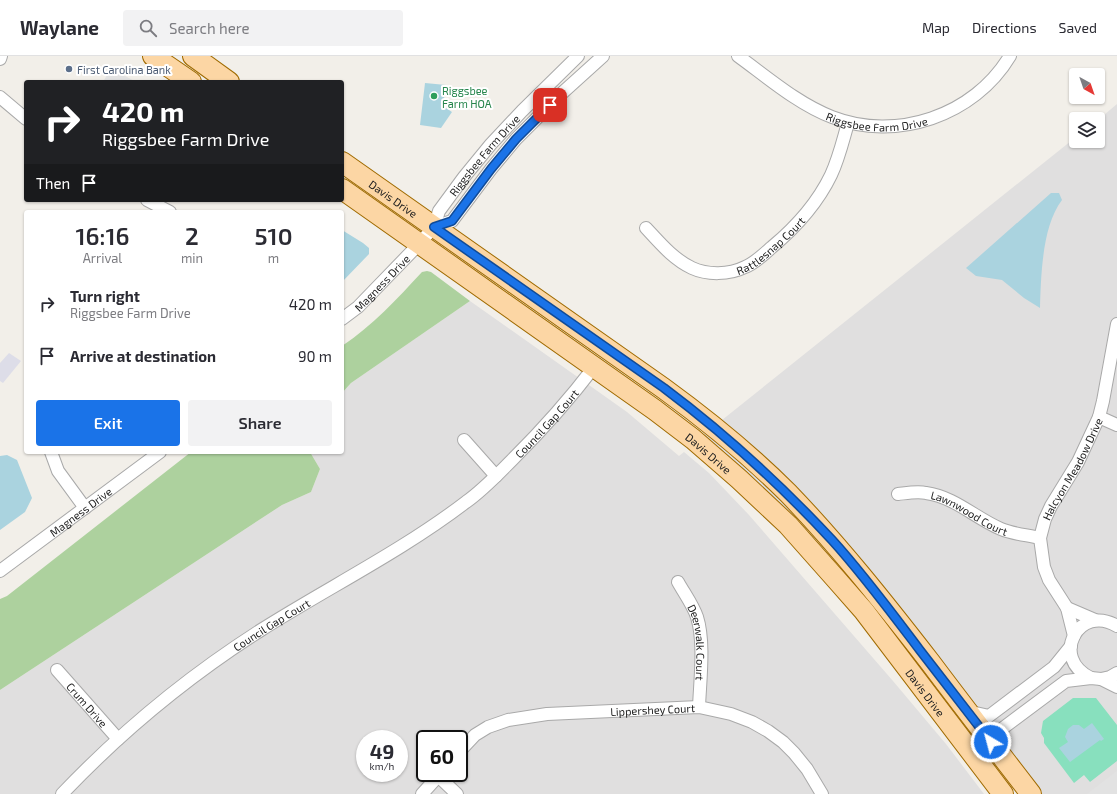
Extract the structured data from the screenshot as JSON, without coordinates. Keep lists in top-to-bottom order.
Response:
{
  "streets": {
    "main road": ["Davis Drive"],
    "street": [
      "Riggsbee Farm Drive",
      "Rattlesnap Court",
      "Magness Drive",
      "Council Gap Court",
      "Halcyon Meadow Drive",
      "Lawnwood Court",
      "Deerwalk Court",
      "Crum Drive",
      "Lippershey Court"
    ]
  },
  "crossings": [
    ["Riggsbee Farm Drive", "Davis Drive"],
    ["Riggsbee Farm Drive", "Rattlesnap Court"],
    ["Riggsbee Farm Drive", "Magness Drive"],
    ["Davis Drive", "Magness Drive"],
    ["Davis Drive", "Council Gap Court"],
    ["Council Gap Court", "Crum Drive"],
    ["Halcyon Meadow Drive", "Lawnwood Court"],
    ["Deerwalk Court", "Lippershey Court"]
  ],
  "places": ["First Carolina Bank", "Riggsbee Farm HOA"],
  "north": "bottom right",
  "page": {
    "header": "Waylane",
    "search": "Search here",
    "nav": ["Map", "Directions", "Saved"],
    "turn": ["420 m", "Riggsbee Farm Drive"],
    "then": "Then",
    "eta": [
      "16:16",
      "Arrival",
      "2",
      "min",
      "510",
      "m"
    ],
    "list": [
      {
        "name": "Turn right",
        "note": "Riggsbee Farm Drive",
        "value": "420 m"
      },
      {
        "name": "Arrive at destination",
        "value": "90 m"
      }
    ],
    "buttons": ["Exit", "Share"],
    "speed": "49 km/h",
    "limit": "60"
  }
}
